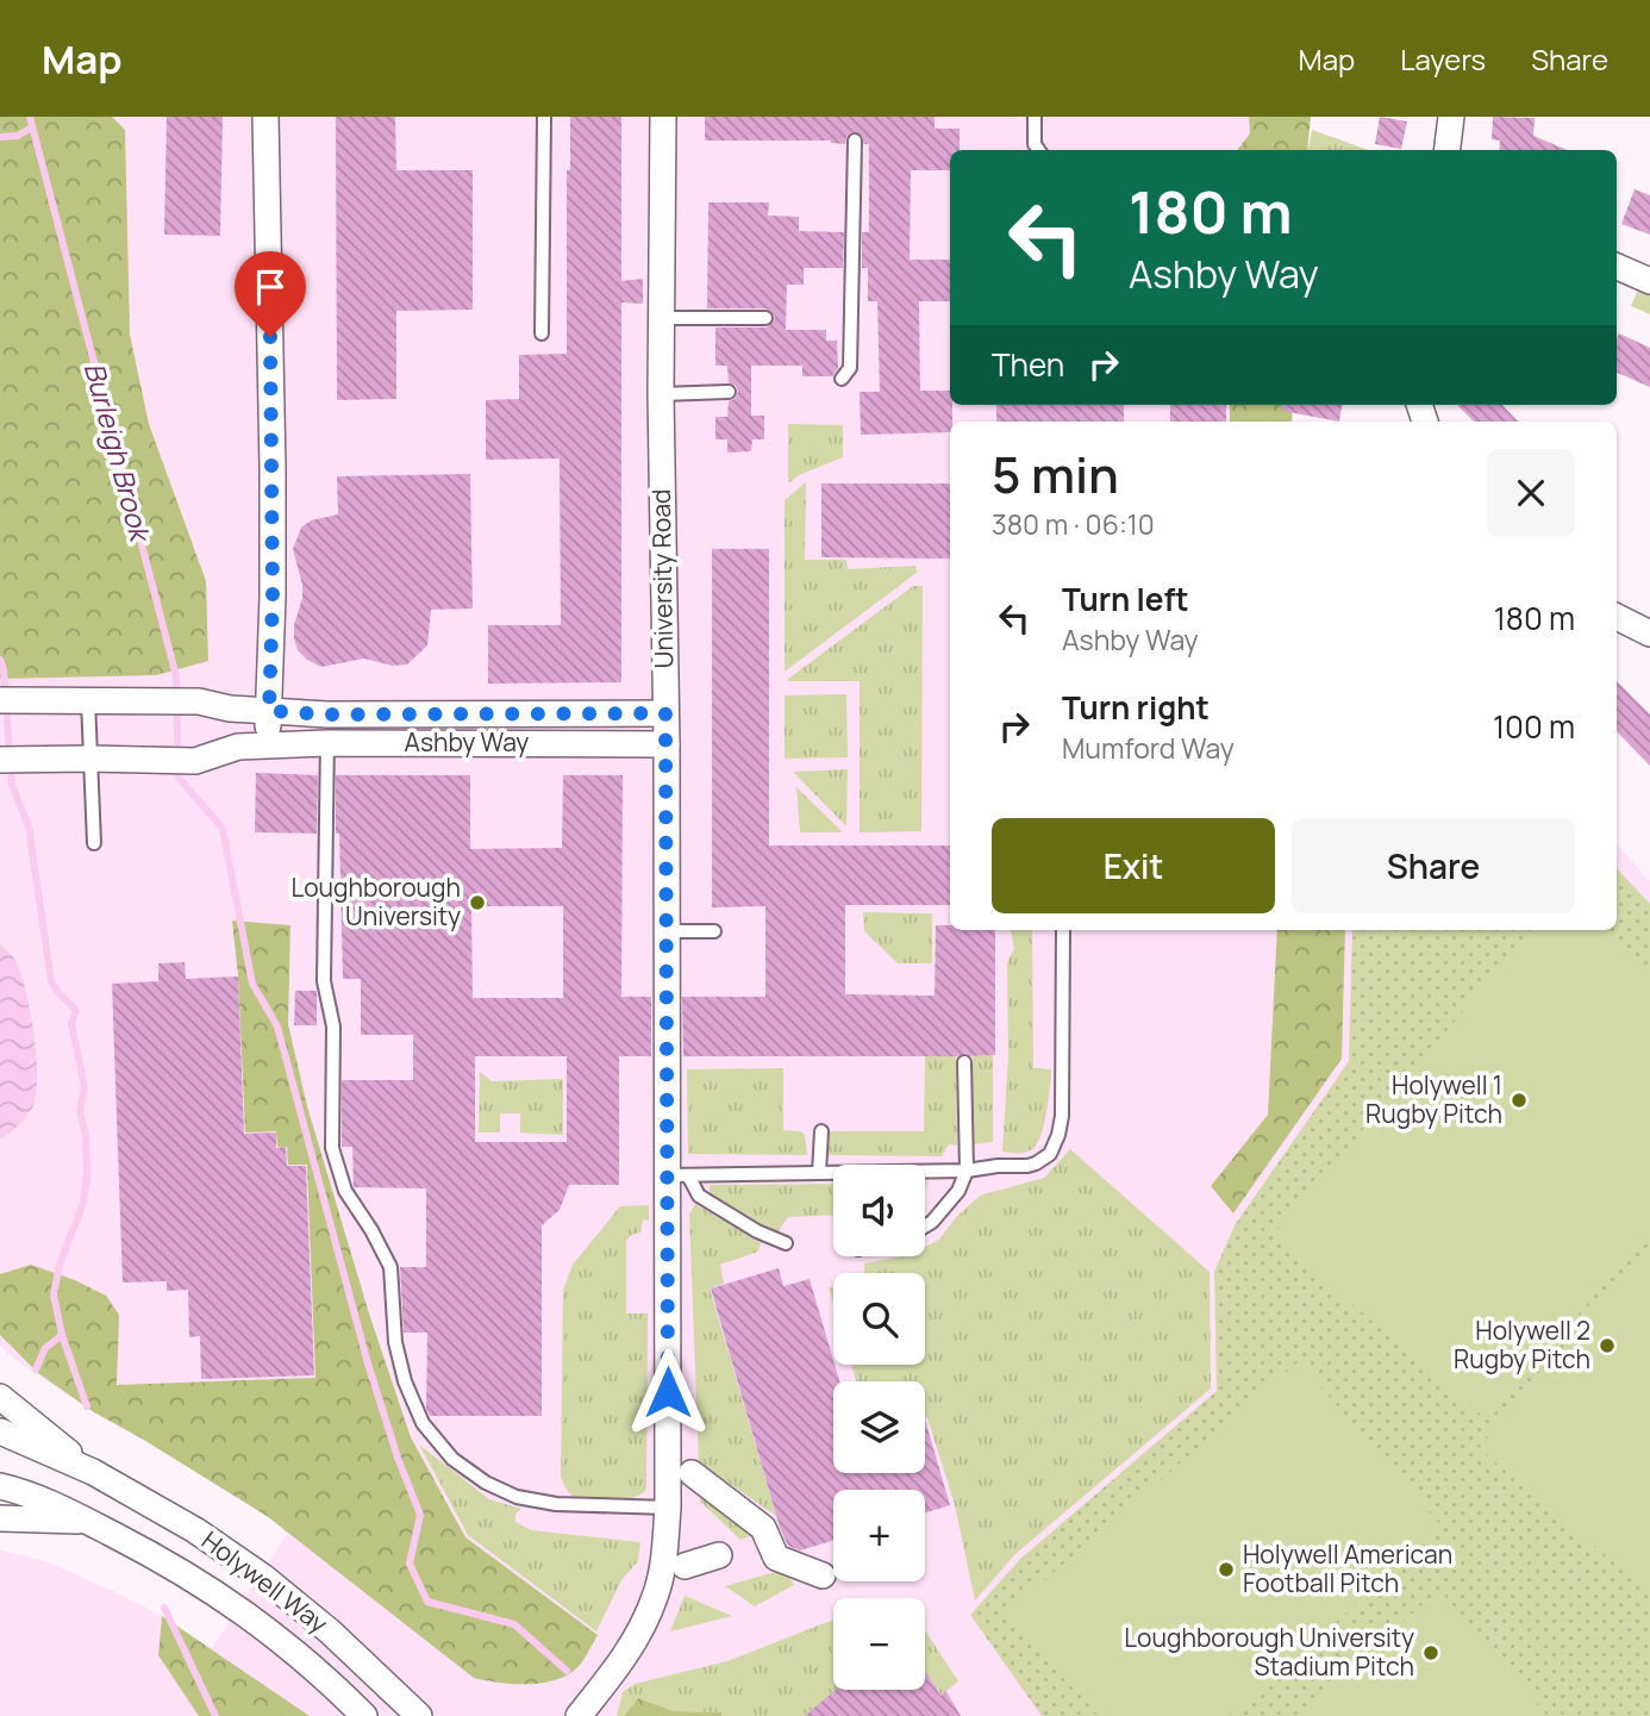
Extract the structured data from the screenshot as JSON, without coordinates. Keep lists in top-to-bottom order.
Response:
{
  "streets": {
    "street": ["University Road", "Ashby Way", "Holywell Way"]
  },
  "crossings": [
    ["University Road", "Ashby Way"]
  ],
  "water": ["Burleigh Brook"],
  "places": [
    "Loughborough University",
    "Holywell 1 Rugby Pitch",
    "Holywell 2 Rugby Pitch",
    "Holywell American Football Pitch",
    "Loughborough University Stadium Pitch"
  ],
  "page": {
    "header": "Map",
    "nav": ["Map", "Layers", "Share"],
    "turn": ["180 m", "Ashby Way"],
    "then": "Then",
    "heading": ["5 min", "380 m · 06:10"],
    "list": [
      {
        "name": "Turn left",
        "note": "Ashby Way",
        "value": "180 m"
      },
      {
        "name": "Turn right",
        "note": "Mumford Way",
        "value": "100 m"
      }
    ],
    "buttons": ["Exit", "Share"],
    "map_buttons": ["+", "−"]
  }
}
